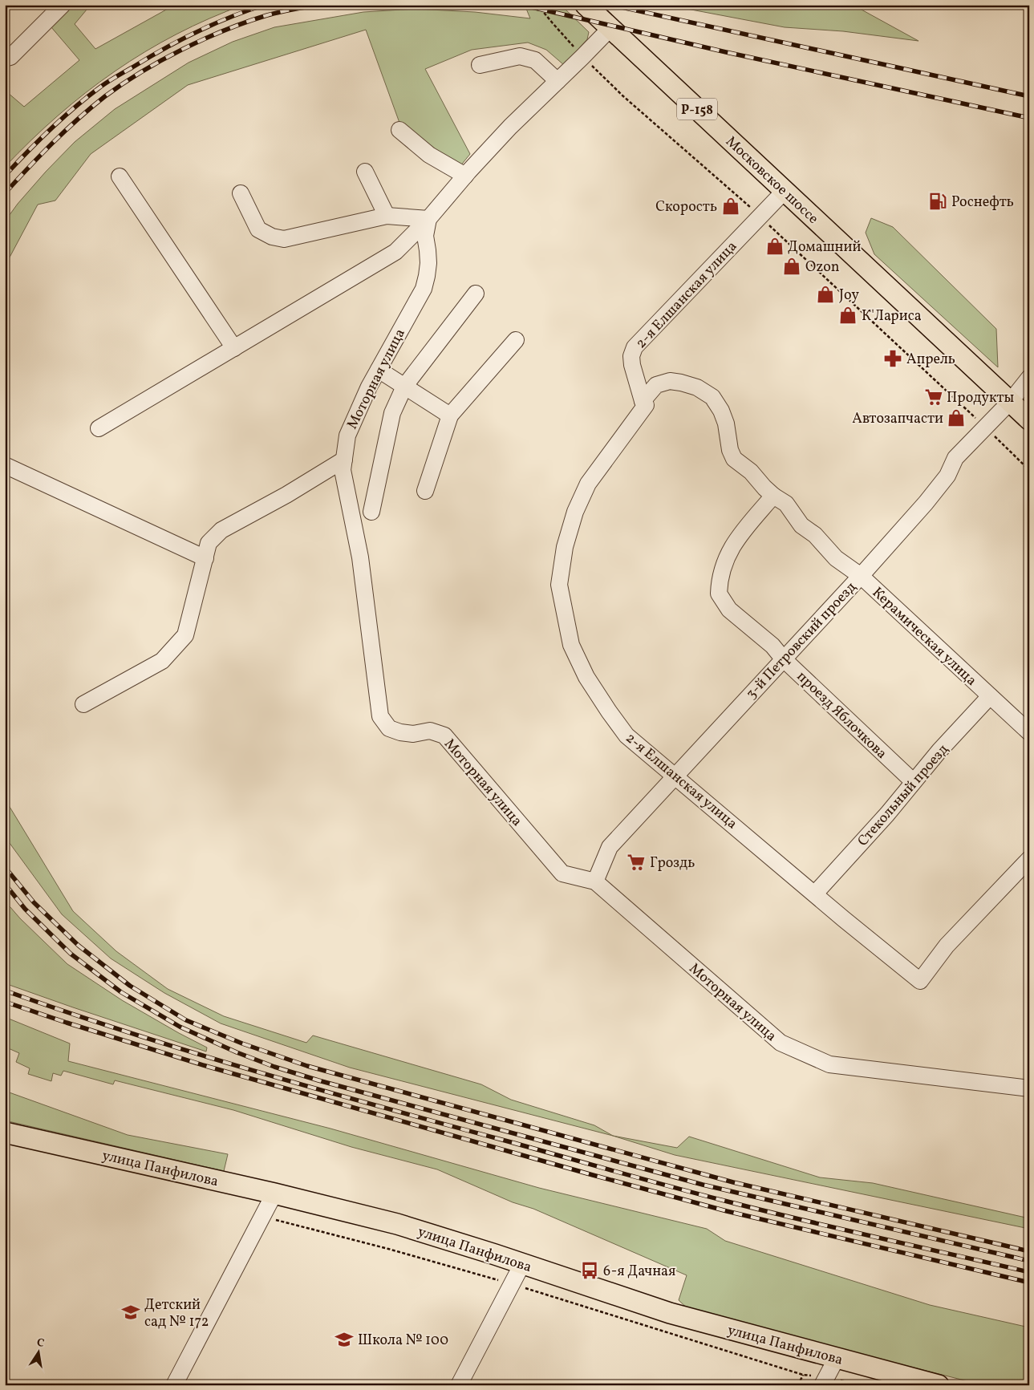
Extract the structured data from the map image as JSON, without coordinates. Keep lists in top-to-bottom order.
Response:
{
  "streets": {
    "main road": ["Р-158", "Московское шоссе", "улица Панфилова"],
    "street": [
      "2-я Елшанская улица",
      "Моторная улица",
      "Керамическая улица",
      "3-й Петровский проезд",
      "проезд Яблочкова",
      "Стекольный проезд"
    ]
  },
  "crossings": [
    ["Московское шоссе", "2-я Елшанская улица"],
    ["Московское шоссе", "3-й Петровский проезд"],
    ["2-я Елшанская улица", "Керамическая улица"],
    ["2-я Елшанская улица", "3-й Петровский проезд"],
    ["2-я Елшанская улица", "Стекольный проезд"],
    ["Моторная улица", "3-й Петровский проезд"],
    ["Керамическая улица", "3-й Петровский проезд"],
    ["Керамическая улица", "проезд Яблочкова"],
    ["Керамическая улица", "Стекольный проезд"],
    ["3-й Петровский проезд", "проезд Яблочкова"],
    ["проезд Яблочкова", "Стекольный проезд"]
  ],
  "places": {
    "fuel station": ["Роснефть"],
    "shop": [
      "Скорость",
      "Домашний",
      "Ozon",
      "Joy",
      "К'Лариса",
      "Автозапчасти"
    ],
    "pharmacy": ["Апрель"],
    "supermarket": ["Продукты", "Гроздь"],
    "bus stop": ["6-я Дачная"],
    "school or university": ["Детский сад № 172", "Школа № 100"]
  },
  "north": "top"
}
